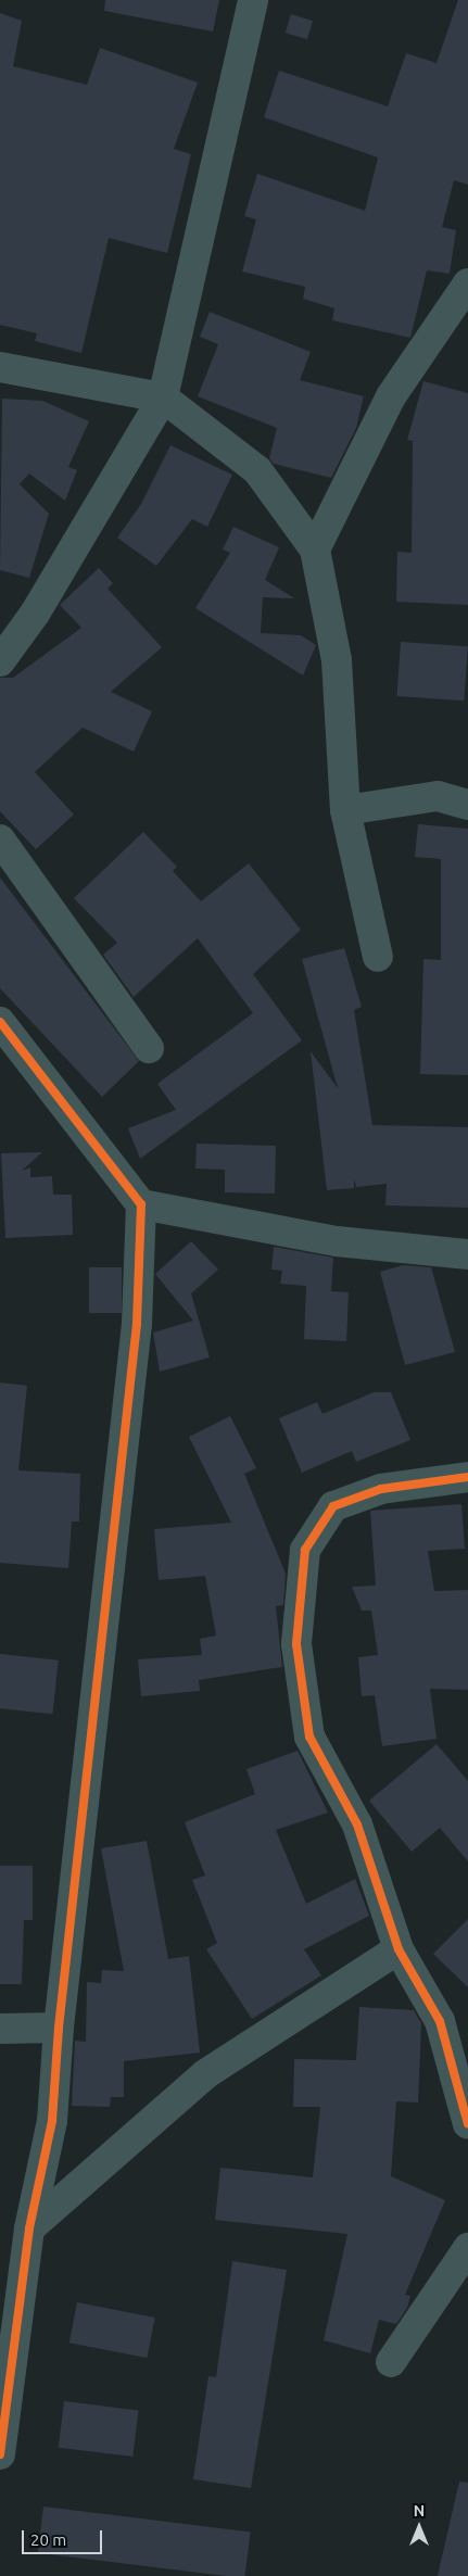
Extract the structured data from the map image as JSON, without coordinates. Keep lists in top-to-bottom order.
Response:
{
  "scale_bar": "20 m",
  "north": "top"
}
